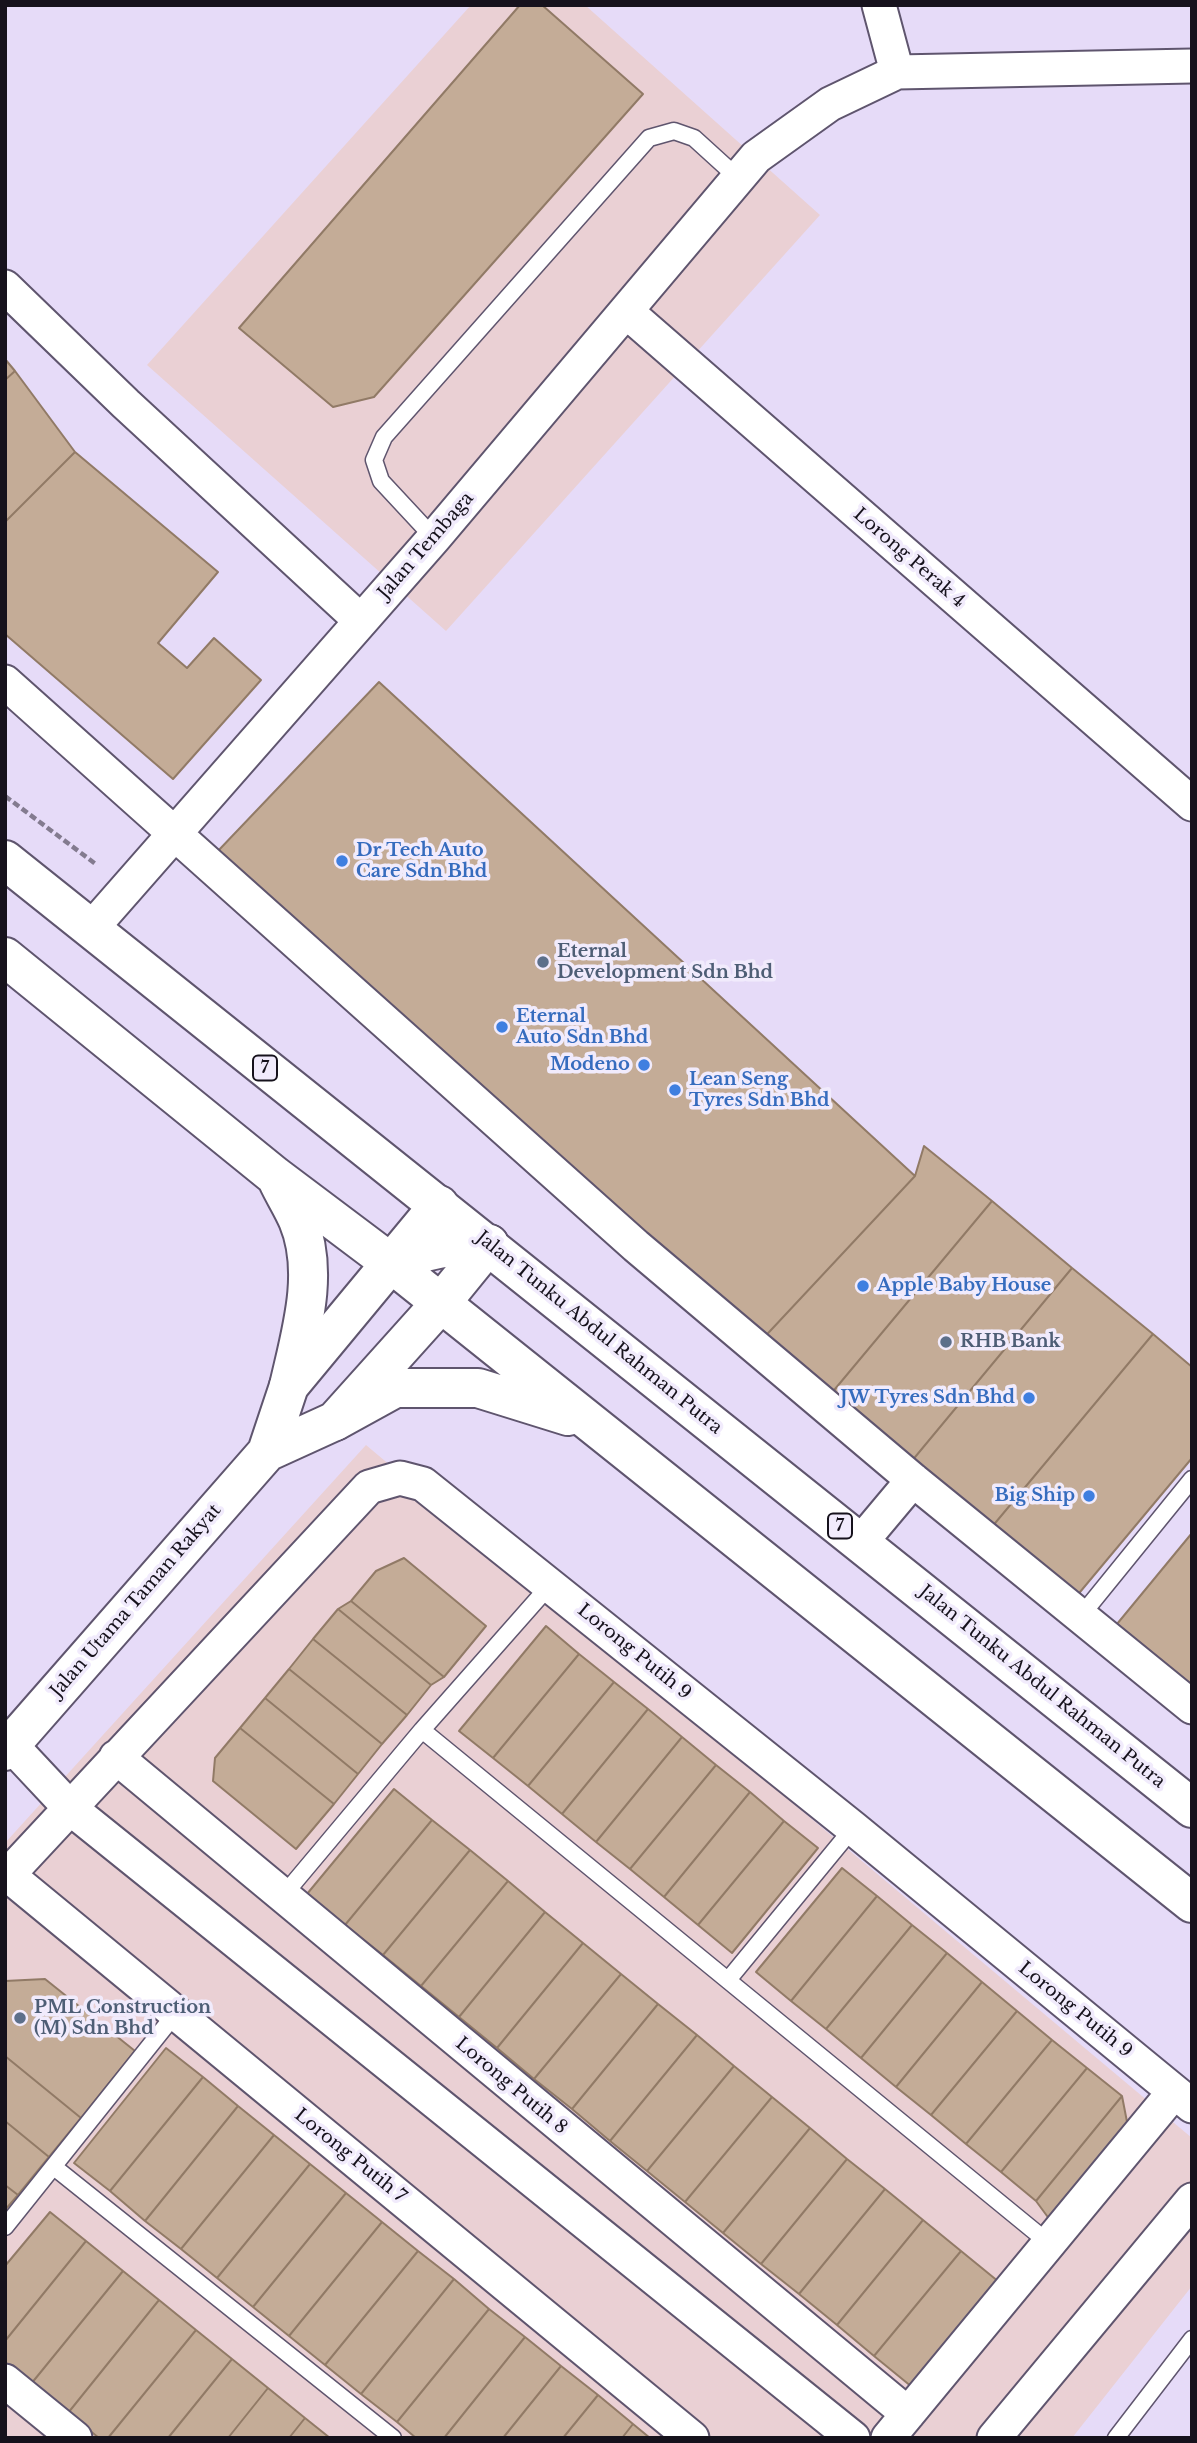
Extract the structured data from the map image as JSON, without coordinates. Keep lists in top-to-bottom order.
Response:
{
  "streets": {
    "main road": ["7", "Jalan Tunku Abdul Rahman Putra", "Jalan Utama Taman Rakyat"],
    "street": [
      "Jalan Tembaga",
      "Lorong Perak 4",
      "Lorong Putih 9",
      "Lorong Putih 8",
      "Lorong Putih 7"
    ]
  },
  "crossings": [
    ["Jalan Tembaga", "Lorong Perak 4"],
    ["Jalan Tembaga", "Jalan Tunku Abdul Rahman Putra"],
    ["Jalan Tunku Abdul Rahman Putra", "Jalan Utama Taman Rakyat"],
    ["Lorong Putih 9", "Lorong Putih 8"],
    ["Lorong Putih 9", "Lorong Putih 7"]
  ],
  "places": [
    "Dr Tech Auto Care Sdn Bhd",
    "Eternal Development Sdn Bhd",
    "Eternal Auto Sdn Bhd",
    "Modeno",
    "Lean Seng Tyres Sdn Bhd",
    "Apple Baby House",
    "RHB Bank",
    "JW Tyres Sdn Bhd",
    "Big Ship",
    "PML Construction (M) Sdn Bhd"
  ]
}
